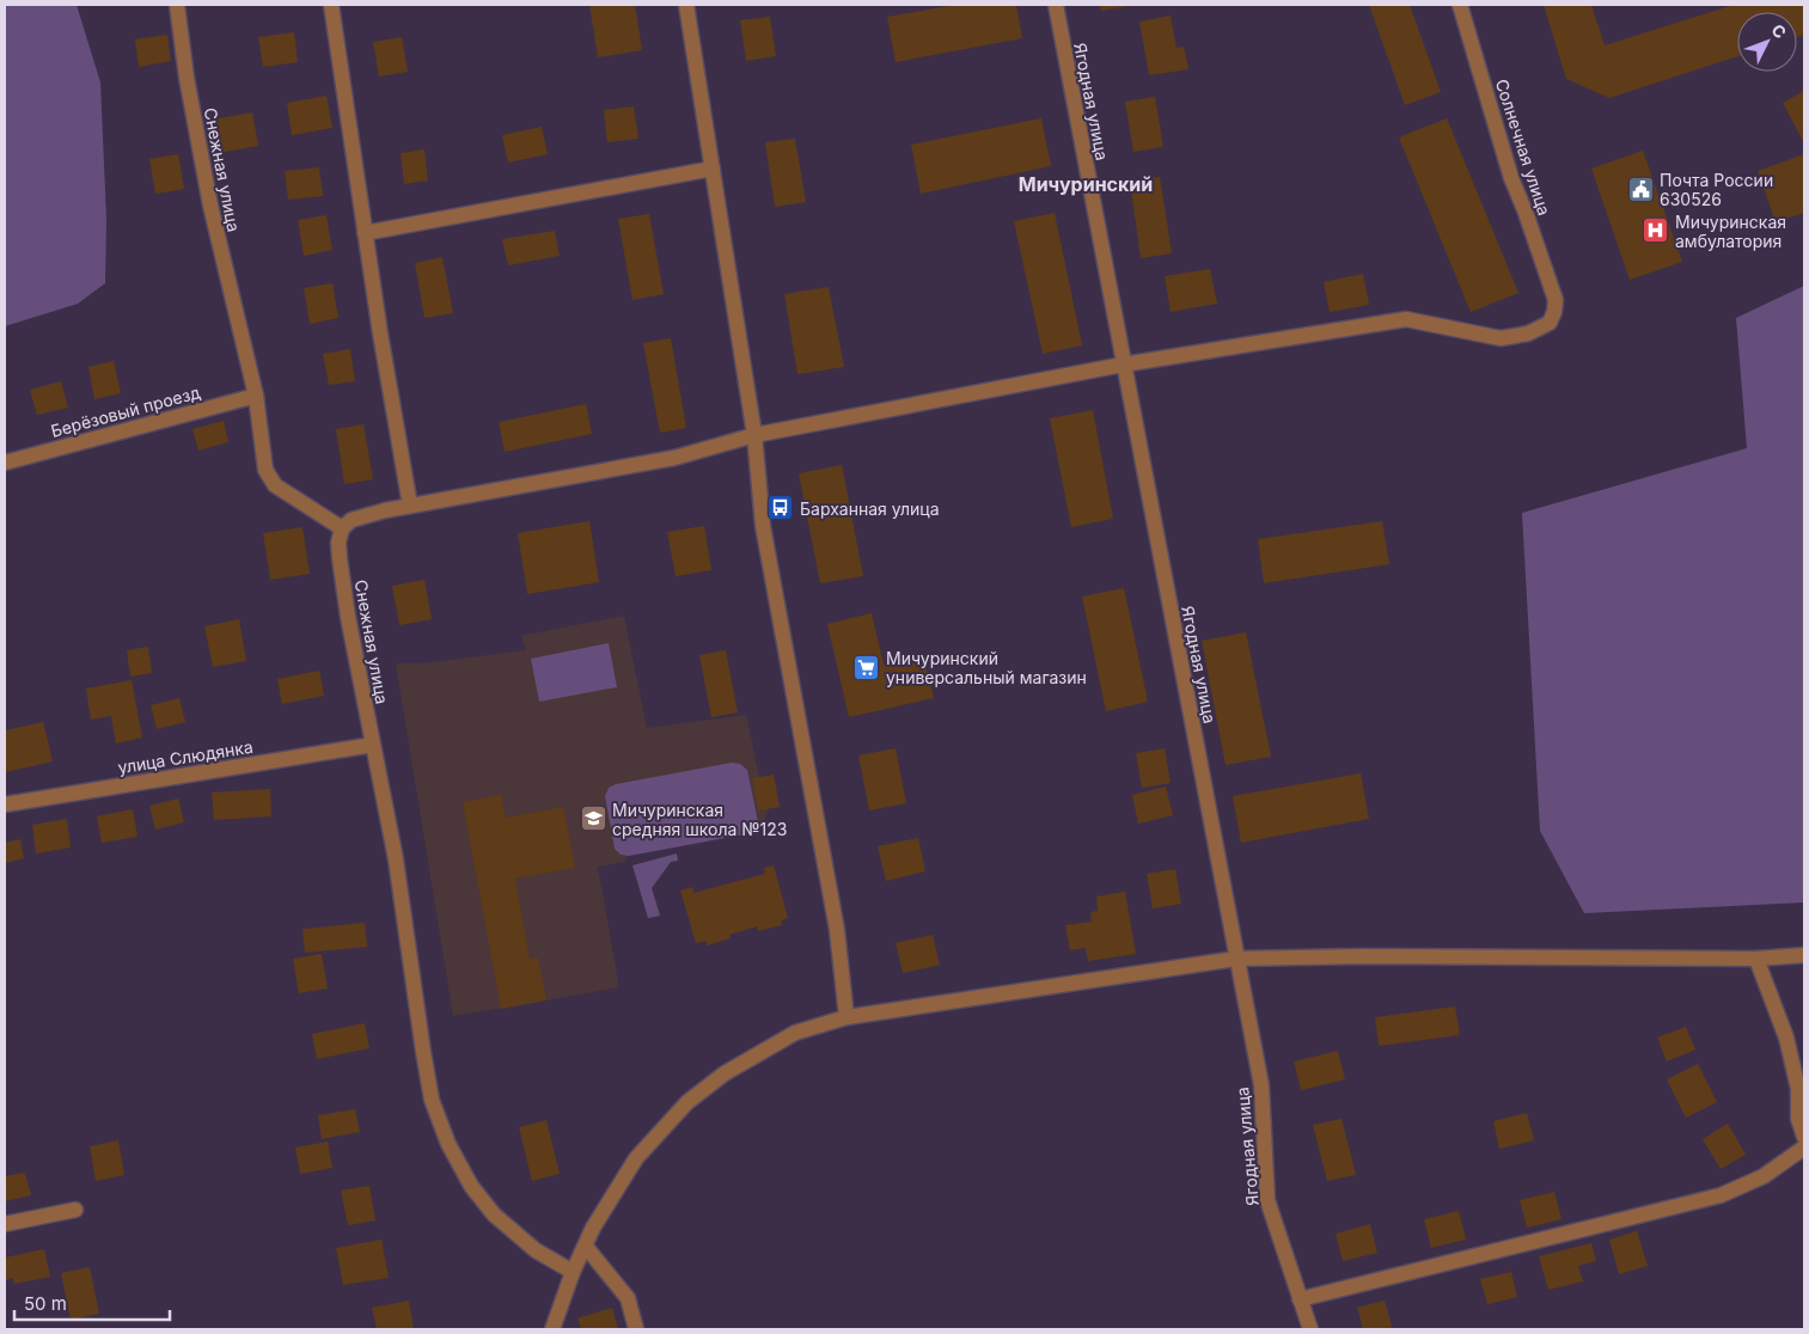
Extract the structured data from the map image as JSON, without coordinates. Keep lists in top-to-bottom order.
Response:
{
  "streets": {
    "street": [
      "Ягодная улица",
      "Солнечная улица",
      "Снежная улица",
      "Берёзовый проезд",
      "улица Слюдянка"
    ]
  },
  "crossings": [
    ["Ягодная улица", "Солнечная улица"],
    ["Снежная улица", "Берёзовый проезд"],
    ["Снежная улица", "улица Слюдянка"]
  ],
  "districts": ["Мичуринский"],
  "places": {
    "public building": ["Почта России 630526"],
    "hospital": ["Мичуринская амбулатория"],
    "bus stop": ["Барханная улица"],
    "supermarket": ["Мичуринский универсальный магазин"],
    "school or university": ["Мичуринская средняя школа №123"]
  },
  "scale_bar": "50 m",
  "north": "top right"
}
